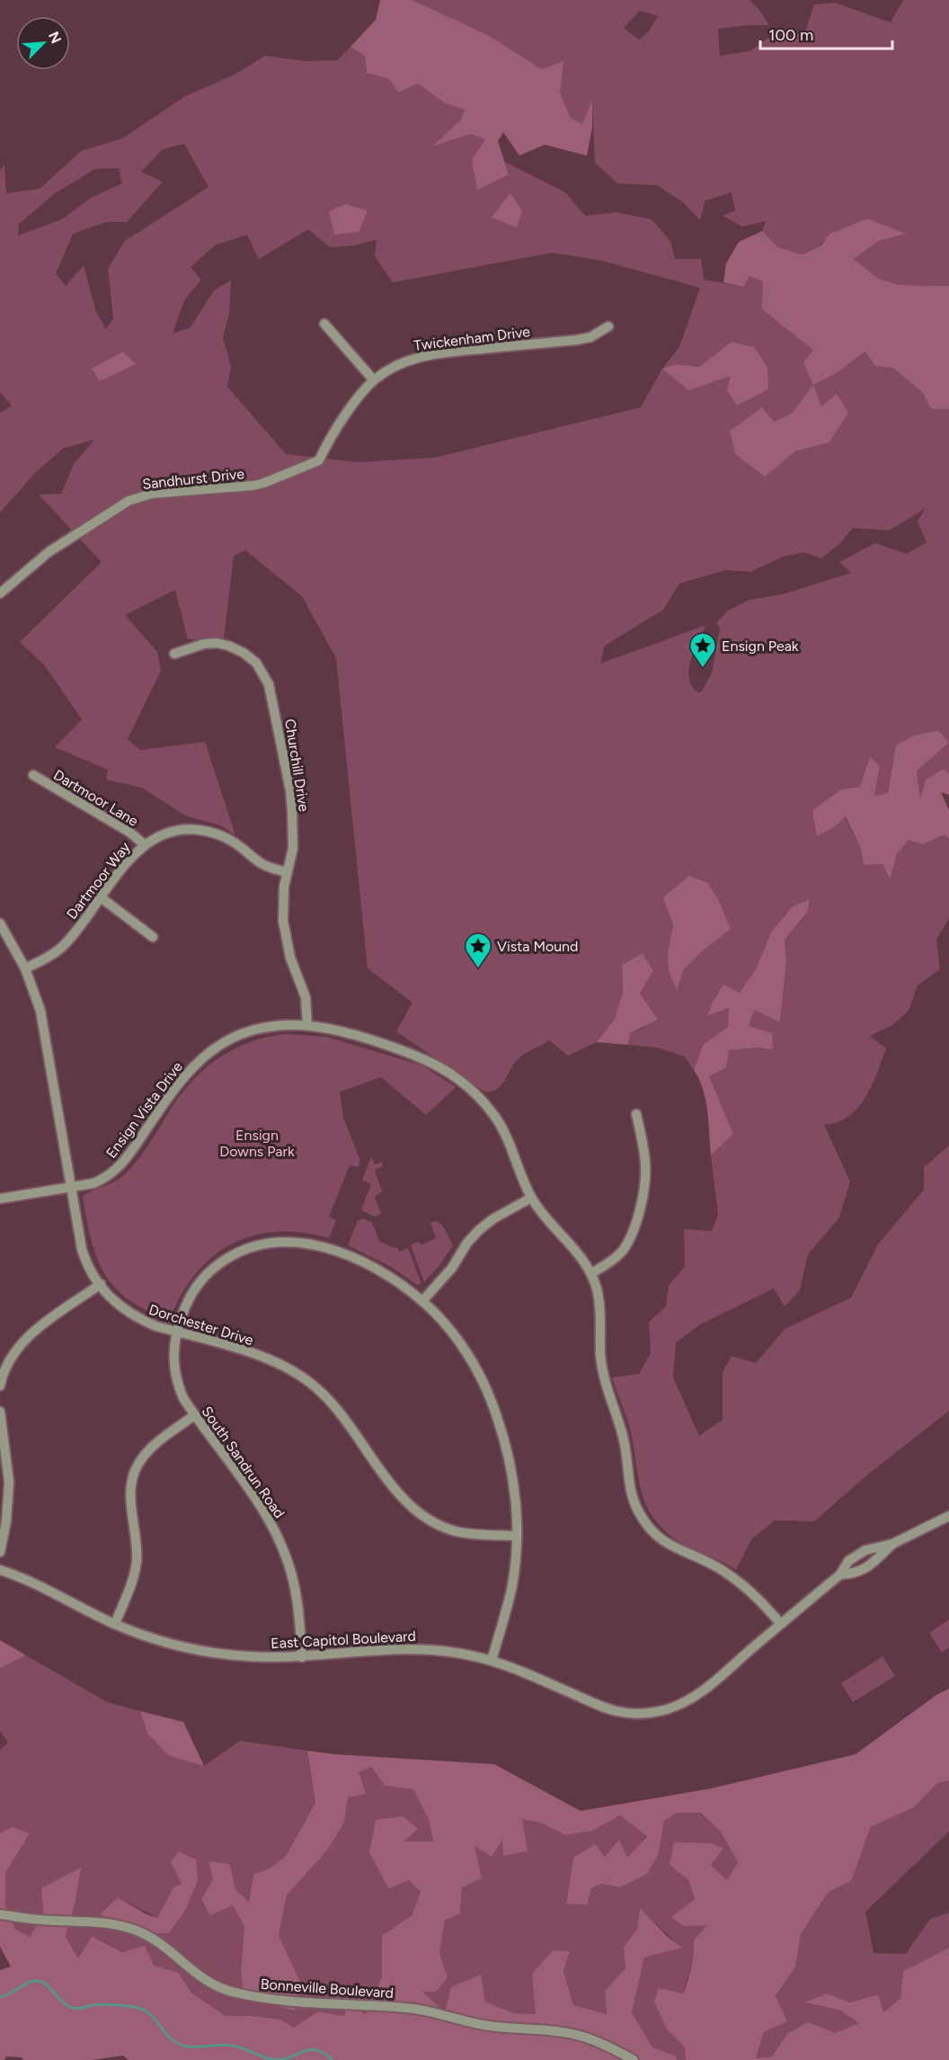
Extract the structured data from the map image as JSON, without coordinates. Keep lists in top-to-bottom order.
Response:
{
  "streets": {
    "street": [
      "Twickenham Drive",
      "Sandhurst Drive",
      "Churchill Drive",
      "Dartmoor Lane",
      "Dartmoor Way",
      "Ensign Vista Drive",
      "Dorchester Drive",
      "South Sandrun Road",
      "East Capitol Boulevard",
      "Bonneville Boulevard"
    ]
  },
  "crossings": [
    ["Twickenham Drive", "Sandhurst Drive"],
    ["Churchill Drive", "Dartmoor Way"],
    ["Churchill Drive", "Ensign Vista Drive"],
    ["Dartmoor Lane", "Dartmoor Way"],
    ["Dartmoor Way", "Dorchester Drive"],
    ["Ensign Vista Drive", "Dorchester Drive"],
    ["Ensign Vista Drive", "East Capitol Boulevard"],
    ["Dorchester Drive", "South Sandrun Road"],
    ["South Sandrun Road", "East Capitol Boulevard"]
  ],
  "parks": ["Ensign Downs Park"],
  "places": {
    "place": ["Ensign Peak", "Vista Mound"]
  },
  "scale_bar": "100 m",
  "north": "top right"
}
